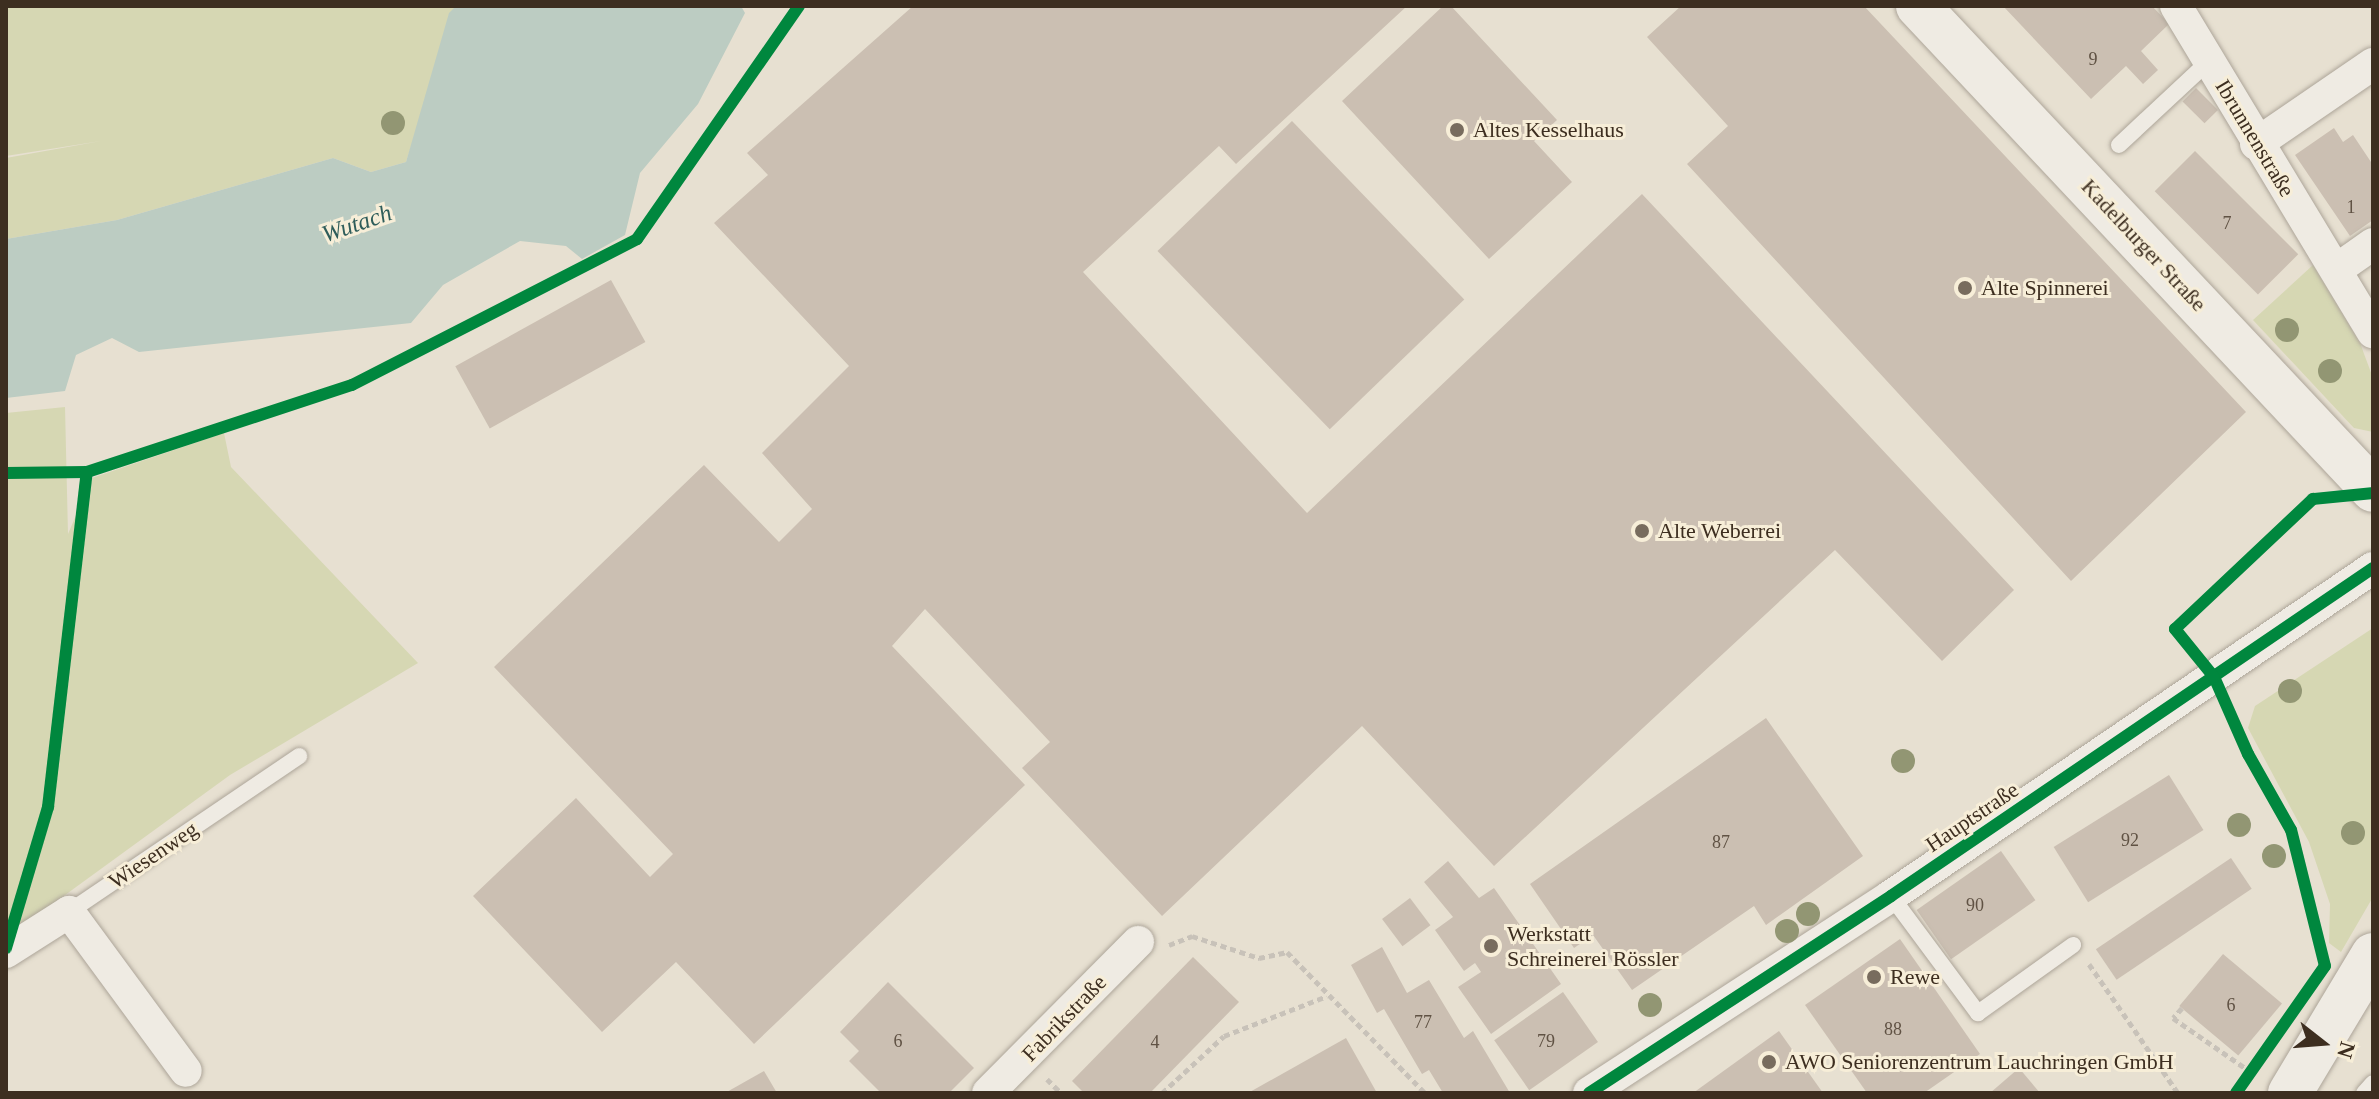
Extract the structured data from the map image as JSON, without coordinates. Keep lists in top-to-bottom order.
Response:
{
  "streets": {
    "main road": ["Kadelburger Straße"],
    "street": [
      "Ibrunnenstraße",
      "Hauptstraße",
      "Wiesenweg",
      "Fabrikstraße"
    ]
  },
  "water": ["Wutach"],
  "places": [
    "Altes Kesselhaus",
    "Alte Spinnerei",
    "Alte Weberrei",
    "Werkstatt Schreinerei Rössler",
    "Rewe",
    "AWO Seniorenzentrum Lauchringen GmbH"
  ],
  "house_numbers": [
    "9",
    "1",
    "7",
    "92",
    "87",
    "90",
    "6",
    "77",
    "88",
    "6",
    "79",
    "4"
  ],
  "north": "right"
}
